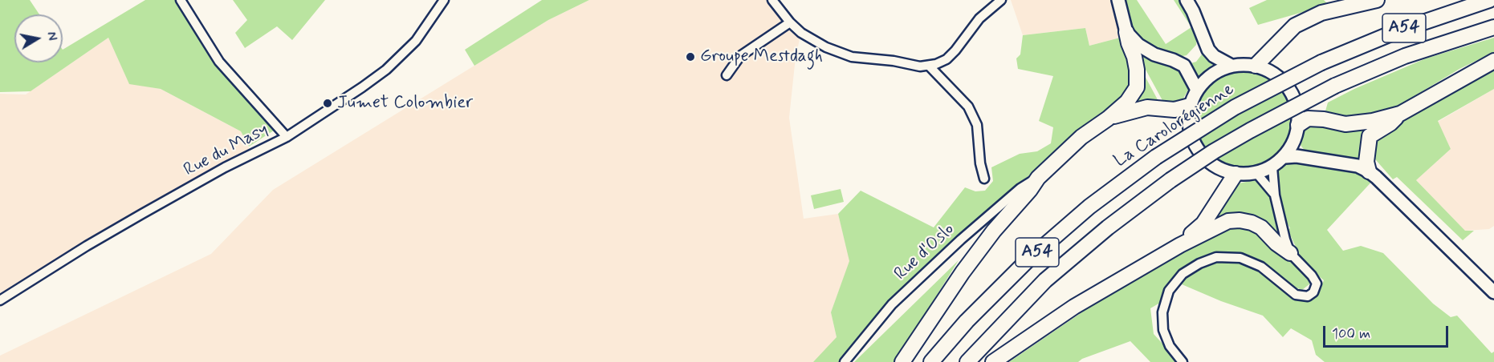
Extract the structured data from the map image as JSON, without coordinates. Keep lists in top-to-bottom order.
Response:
{
  "streets": {
    "highway": ["A54", "La Carolorégienne"],
    "street": ["Rue du Masy", "Rue d'Oslo"]
  },
  "places": ["Groupe Mestdagh", "Jumet Colombier"],
  "scale_bar": "100 m",
  "north": "right"
}
